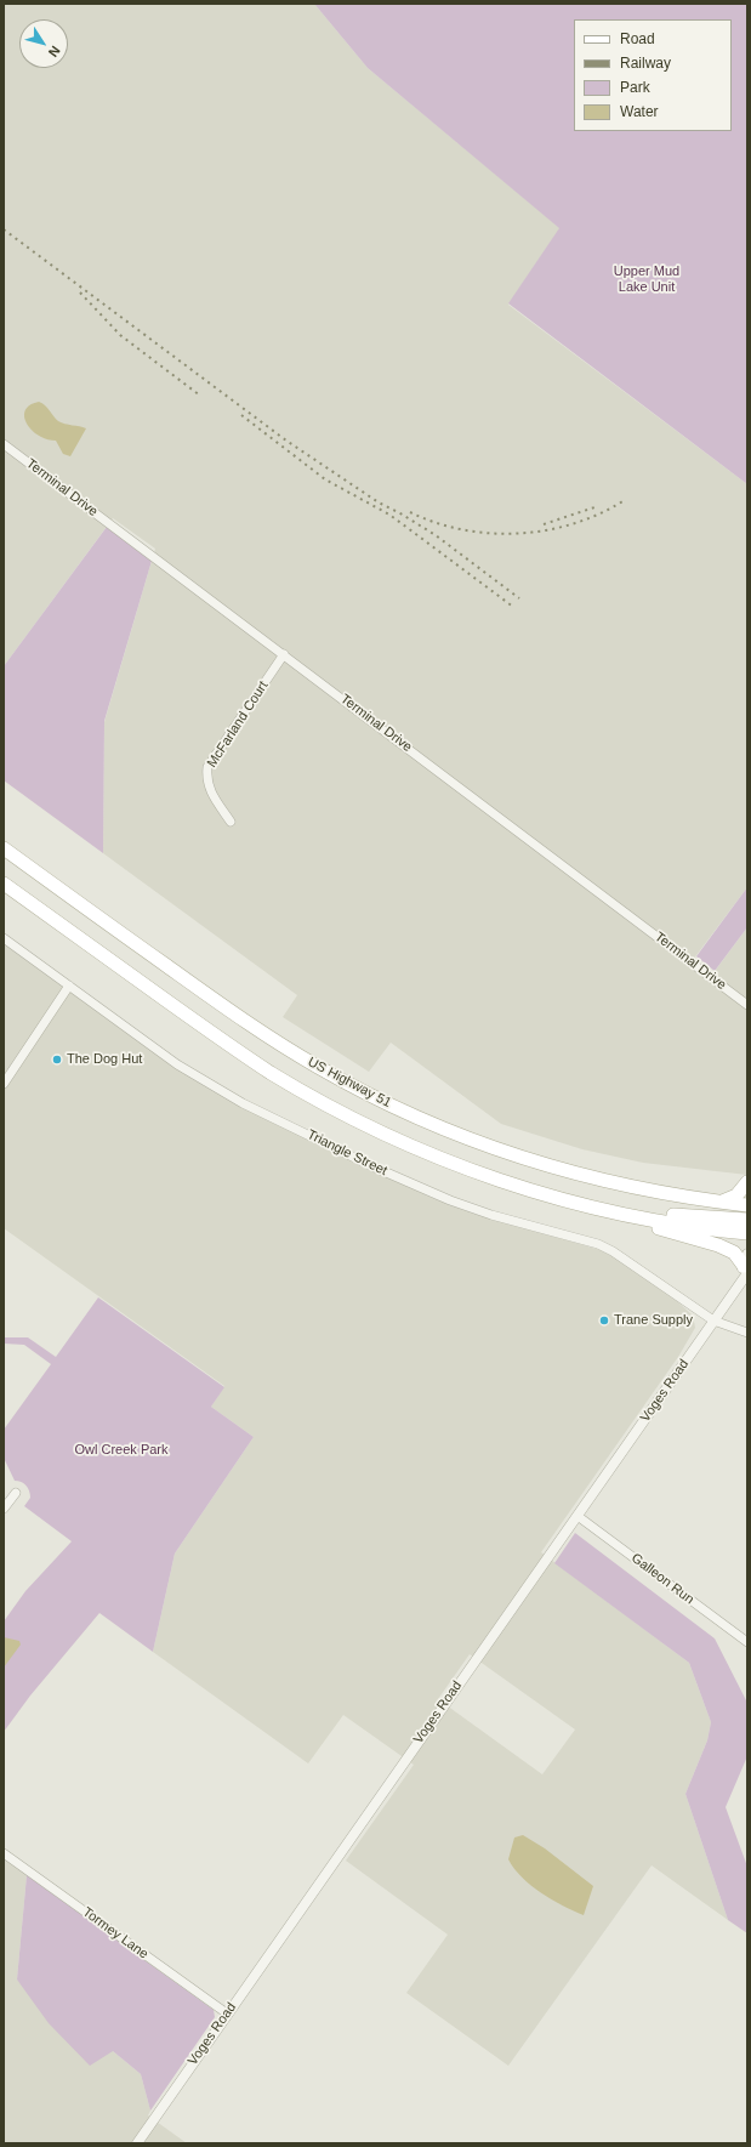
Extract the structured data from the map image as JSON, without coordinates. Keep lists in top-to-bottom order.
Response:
{
  "streets": {
    "main road": ["US Highway 51"],
    "street": [
      "Terminal Drive",
      "McFarland Court",
      "Triangle Street",
      "Voges Road",
      "Galleon Run",
      "Tormey Lane"
    ]
  },
  "crossings": [
    ["Terminal Drive", "McFarland Court"],
    ["Triangle Street", "Voges Road"],
    ["Voges Road", "Galleon Run"],
    ["Voges Road", "Tormey Lane"]
  ],
  "parks": ["Upper Mud Lake Unit", "Owl Creek Park"],
  "places": ["The Dog Hut", "Trane Supply"],
  "legend": [
    "Road",
    "Railway",
    "Park",
    "Water"
  ],
  "north": "bottom right"
}
